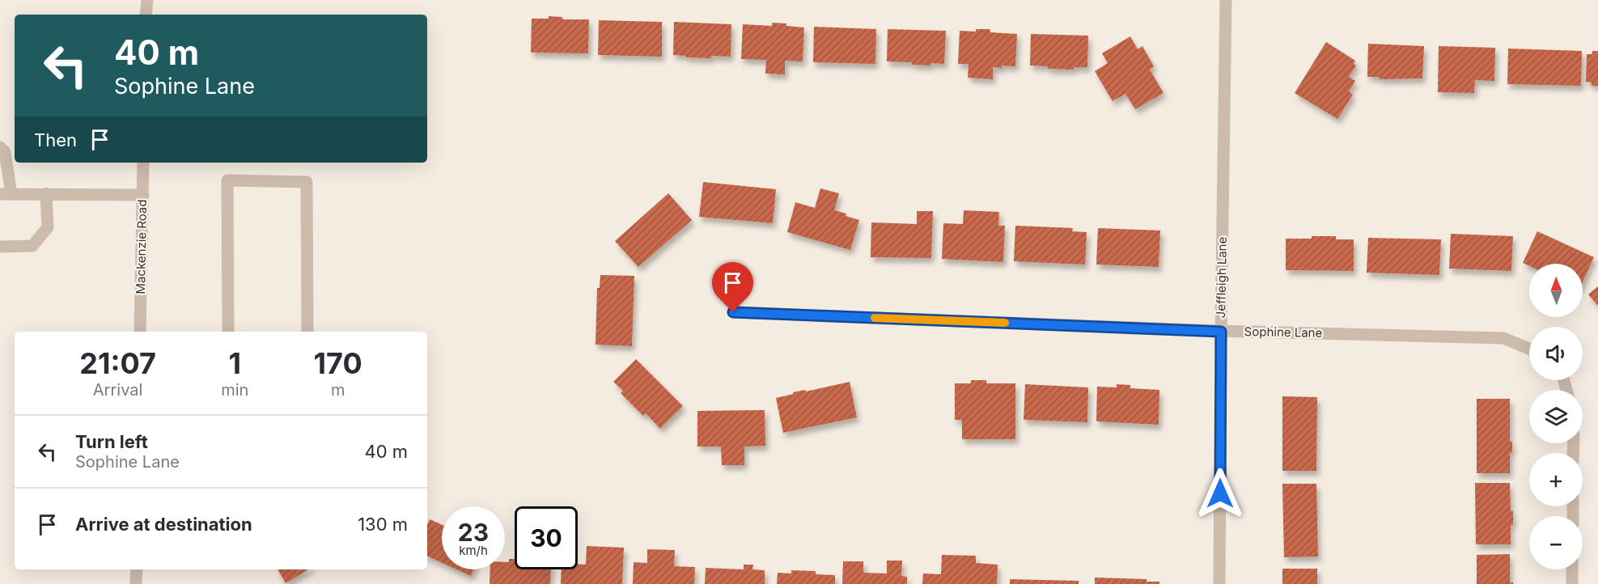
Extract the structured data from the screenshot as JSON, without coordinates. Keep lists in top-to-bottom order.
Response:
{
  "streets": {
    "street": ["Mackenzie Road", "Jeffleigh Lane", "Sophine Lane"]
  },
  "crossings": [
    ["Jeffleigh Lane", "Sophine Lane"]
  ],
  "north": "top",
  "page": {
    "turn": ["40 m", "Sophine Lane"],
    "then": "Then",
    "map_buttons": ["+", "−"],
    "eta": [
      "21:07",
      "Arrival",
      "1",
      "min",
      "170",
      "m"
    ],
    "list": [
      {
        "name": "Turn left",
        "note": "Sophine Lane",
        "value": "40 m"
      },
      {
        "name": "Arrive at destination",
        "value": "130 m"
      }
    ],
    "speed": "23 km/h",
    "limit": "30"
  }
}
